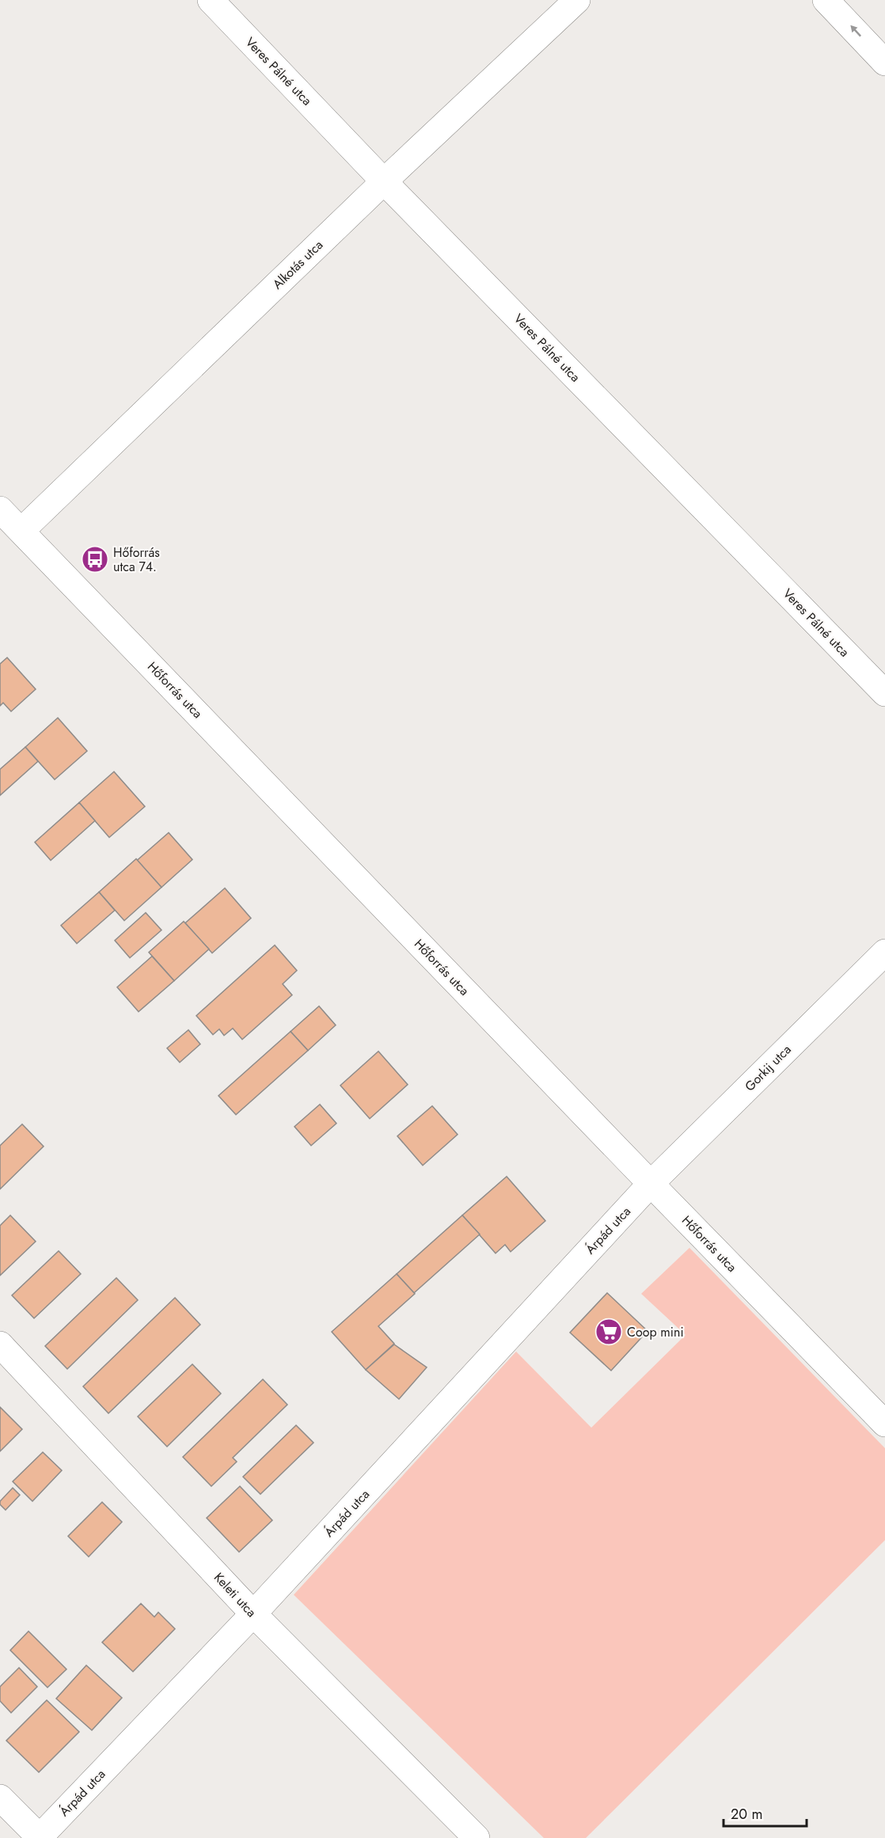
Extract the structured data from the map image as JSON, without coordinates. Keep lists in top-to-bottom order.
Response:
{
  "streets": {
    "street": [
      "Veres Pálné utca",
      "Alkotás utca",
      "Hőforrás utca",
      "Gorkij utca",
      "Árpád utca",
      "Keleti utca"
    ]
  },
  "crossings": [
    ["Veres Pálné utca", "Alkotás utca"],
    ["Alkotás utca", "Hőforrás utca"],
    ["Hőforrás utca", "Gorkij utca"],
    ["Hőforrás utca", "Árpád utca"],
    ["Gorkij utca", "Árpád utca"],
    ["Árpád utca", "Keleti utca"]
  ],
  "places": {
    "bus stop": ["Hőforrás utca 74."],
    "supermarket": ["Coop mini"]
  },
  "scale_bar": "20 m"
}
